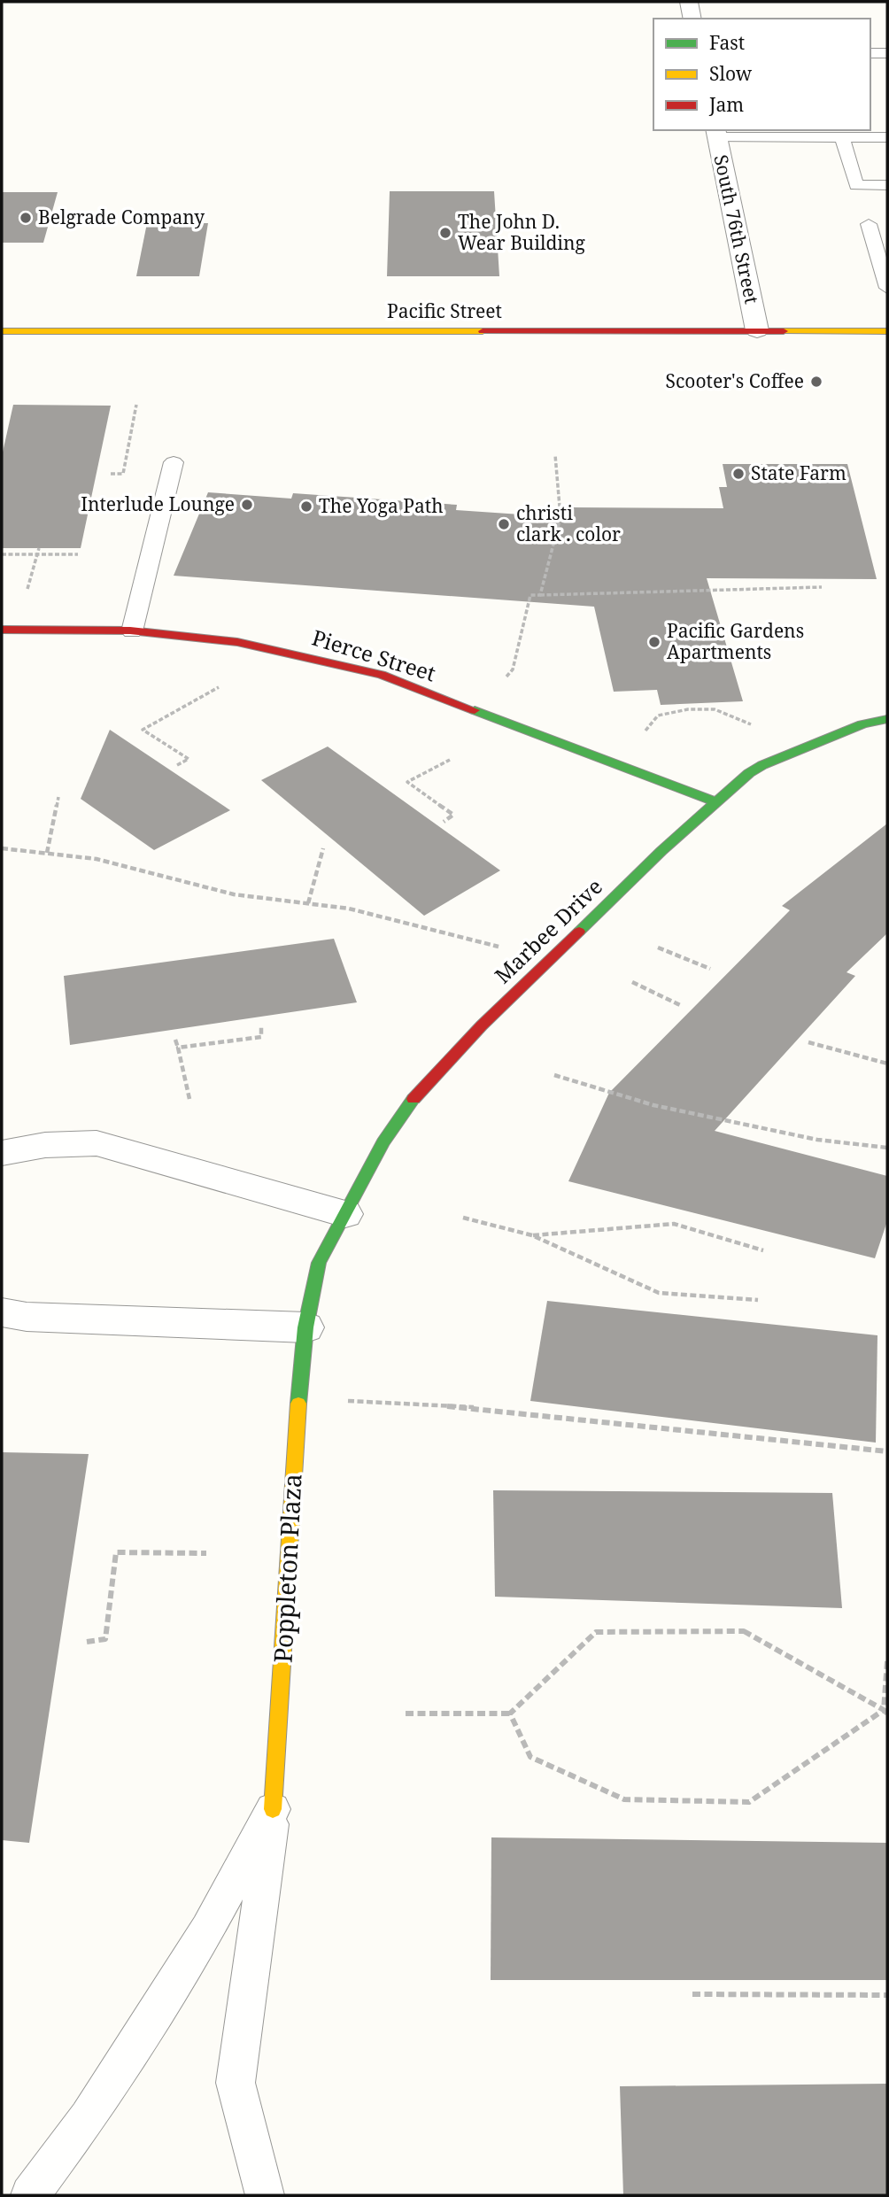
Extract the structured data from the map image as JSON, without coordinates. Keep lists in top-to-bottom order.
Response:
{
  "streets": {
    "street": [
      "South 76th Street",
      "Pacific Street",
      "Pierce Street",
      "Marbee Drive",
      "Poppleton Plaza"
    ]
  },
  "crossings": [
    ["South 76th Street", "Pacific Street"],
    ["Pierce Street", "Marbee Drive"],
    ["Marbee Drive", "Poppleton Plaza"]
  ],
  "places": [
    "Belgrade Company",
    "The John D. Wear Building",
    "Scooter's Coffee",
    "State Farm",
    "Interlude Lounge",
    "The Yoga Path",
    "christi clark . color",
    "Pacific Gardens Apartments"
  ],
  "legend": ["Fast", "Slow", "Jam"]
}
